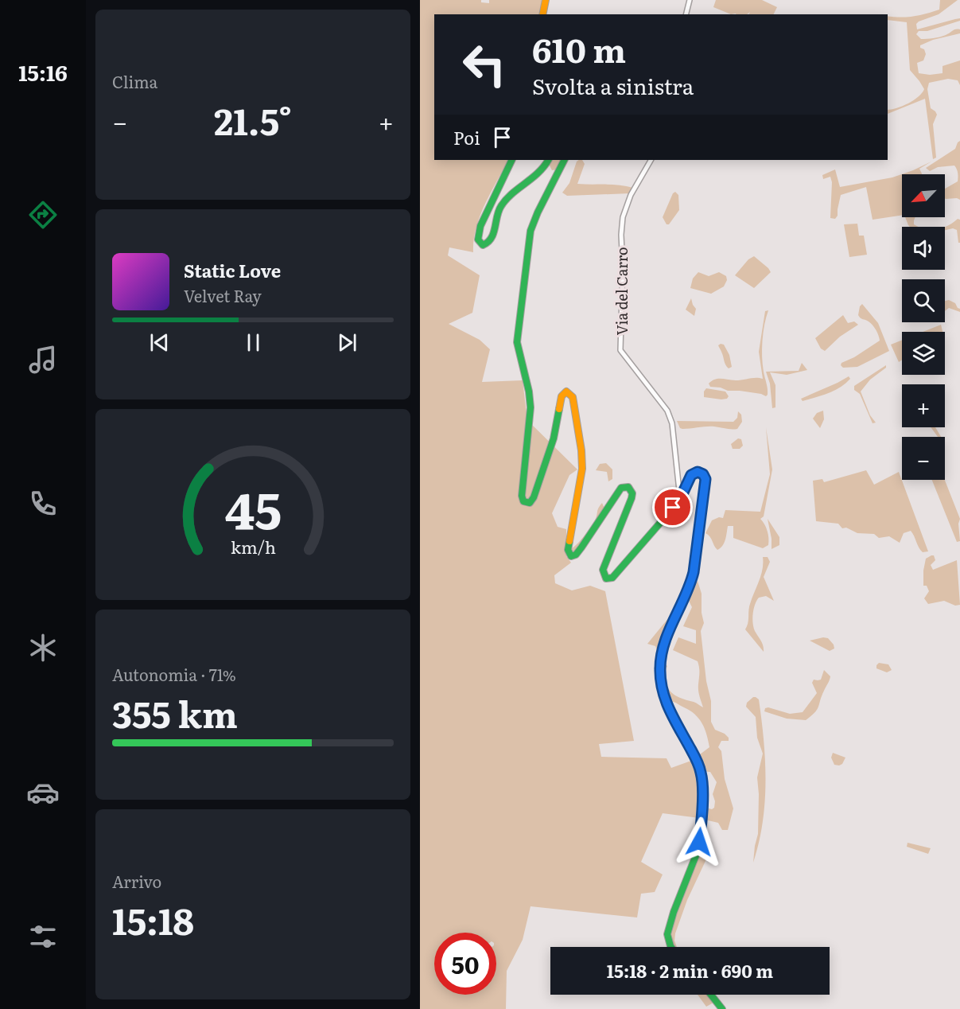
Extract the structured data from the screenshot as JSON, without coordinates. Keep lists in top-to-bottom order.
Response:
{
  "streets": {
    "street": ["Via del Carro"]
  },
  "north": "bottom left",
  "page": {
    "tabs": "15:16",
    "tile": [
      "Clima",
      ["Autonomia · 71%", "355 km"],
      ["Arrivo", "15:18"]
    ],
    "turn": ["610 m", "Svolta a sinistra"],
    "heat": ["−", "21.5°", "+"],
    "then": "Poi",
    "map_buttons": ["+", "−"],
    "song": ["Static Love", "Velvet Ray"],
    "limit": "50",
    "trip": "15:18 · 2 min · 690 m",
    "gauge": ["45", "km/h"]
  }
}
